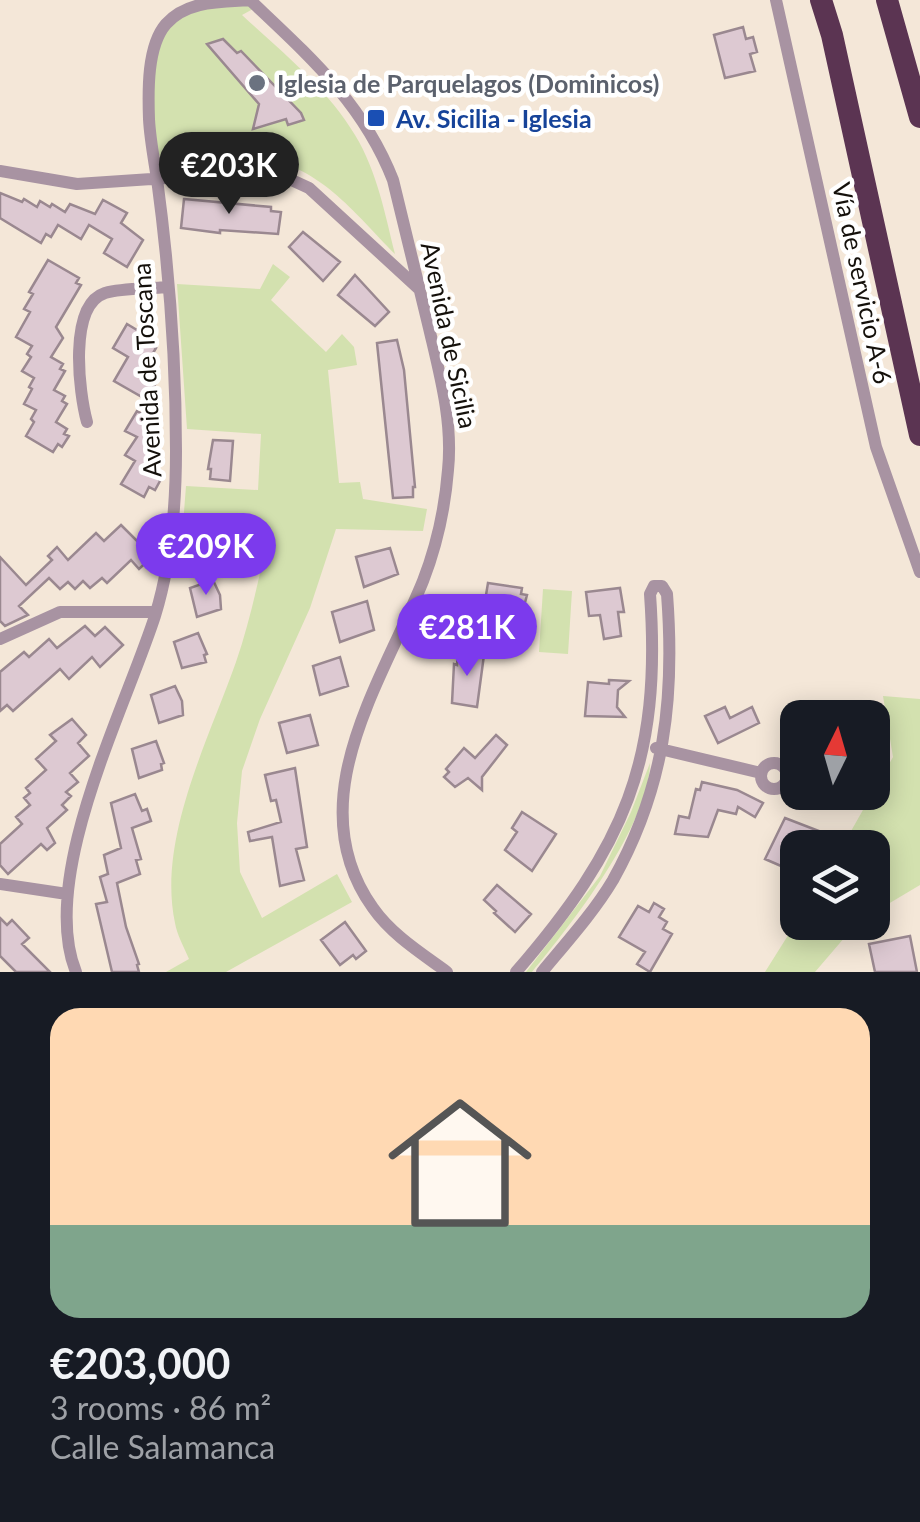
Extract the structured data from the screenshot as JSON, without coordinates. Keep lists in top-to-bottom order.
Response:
{
  "streets": {
    "street": ["Vía de servicio A-6", "Avenida de Sicilia", "Avenida de Toscana"]
  },
  "crossings": [
    ["Avenida de Sicilia", "Avenida de Toscana"]
  ],
  "places": {
    "other": ["Iglesia de Parquelagos (Dominicos)"],
    "transit": ["Av. Sicilia - Iglesia"]
  },
  "north": "top",
  "page": {
    "price": ["€203K", "€209K", "€281K"],
    "list": [
      {
        "name": "€203,000",
        "note": "3 rooms · 86 m² · Calle Salamanca"
      }
    ]
  }
}
